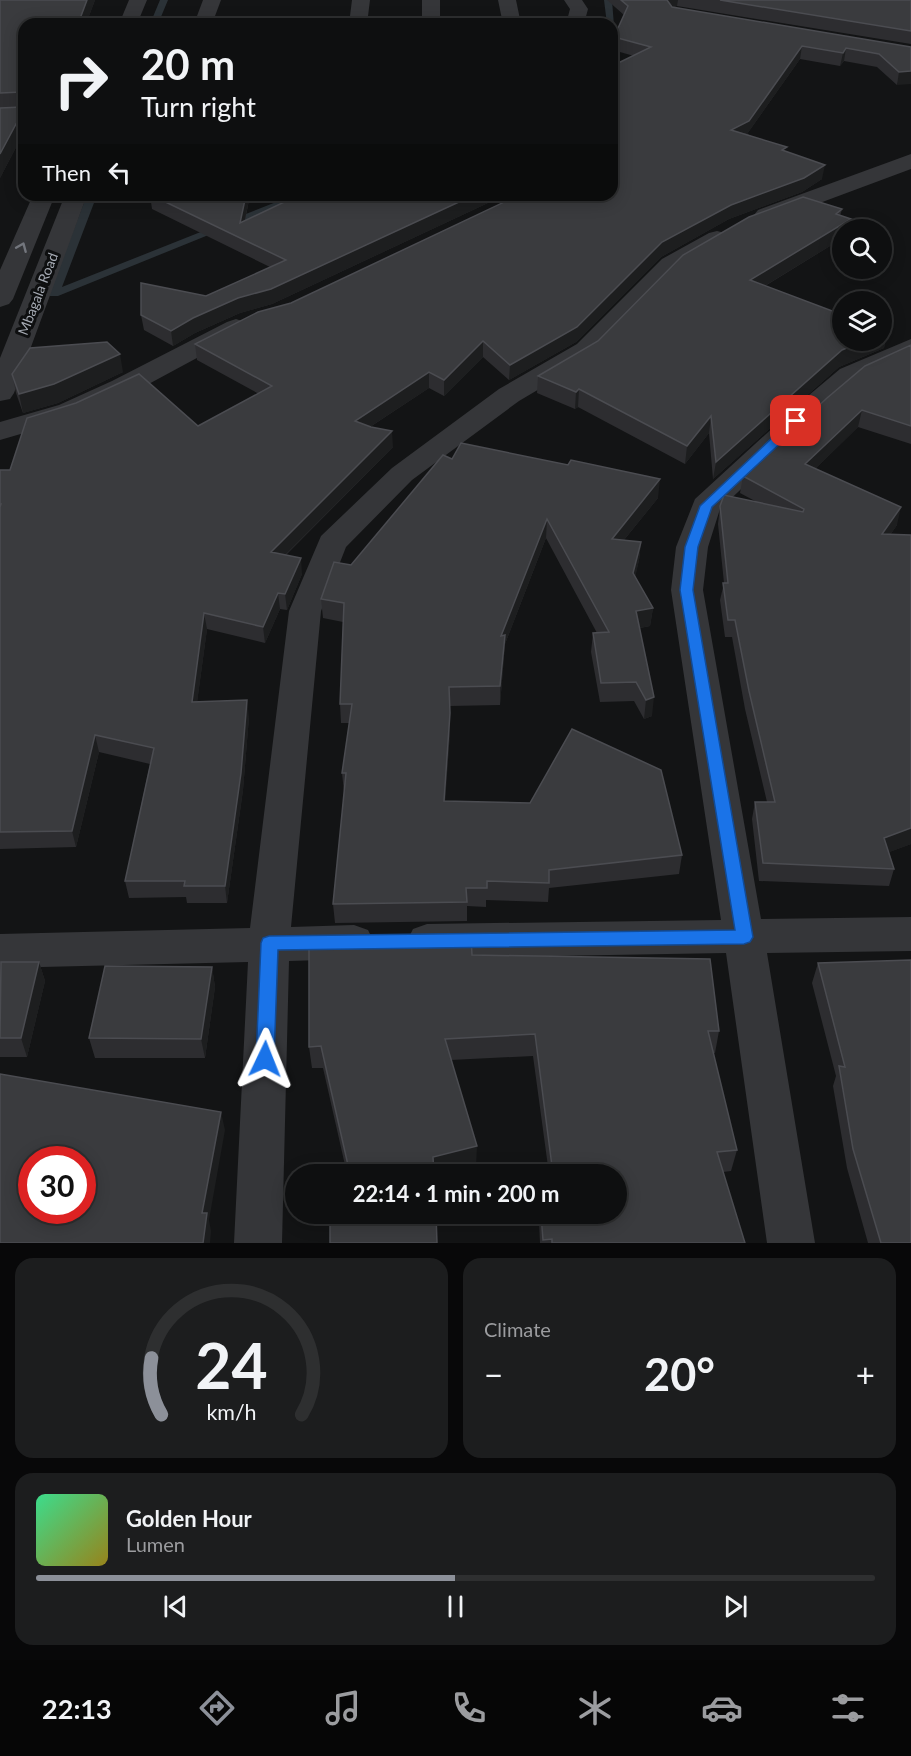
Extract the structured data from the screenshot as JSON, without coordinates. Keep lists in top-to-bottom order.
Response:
{
  "streets": {
    "street": ["Mbagala Road"]
  },
  "page": {
    "turn": ["20 m", "Turn right"],
    "then": "Then",
    "limit": "30",
    "trip": "22:14 · 1 min · 200 m",
    "tile": "Climate",
    "heat": ["−", "20°", "+"],
    "song": ["Golden Hour", "Lumen"],
    "tabs": "22:13",
    "gauge": ["24", "km/h"]
  }
}
